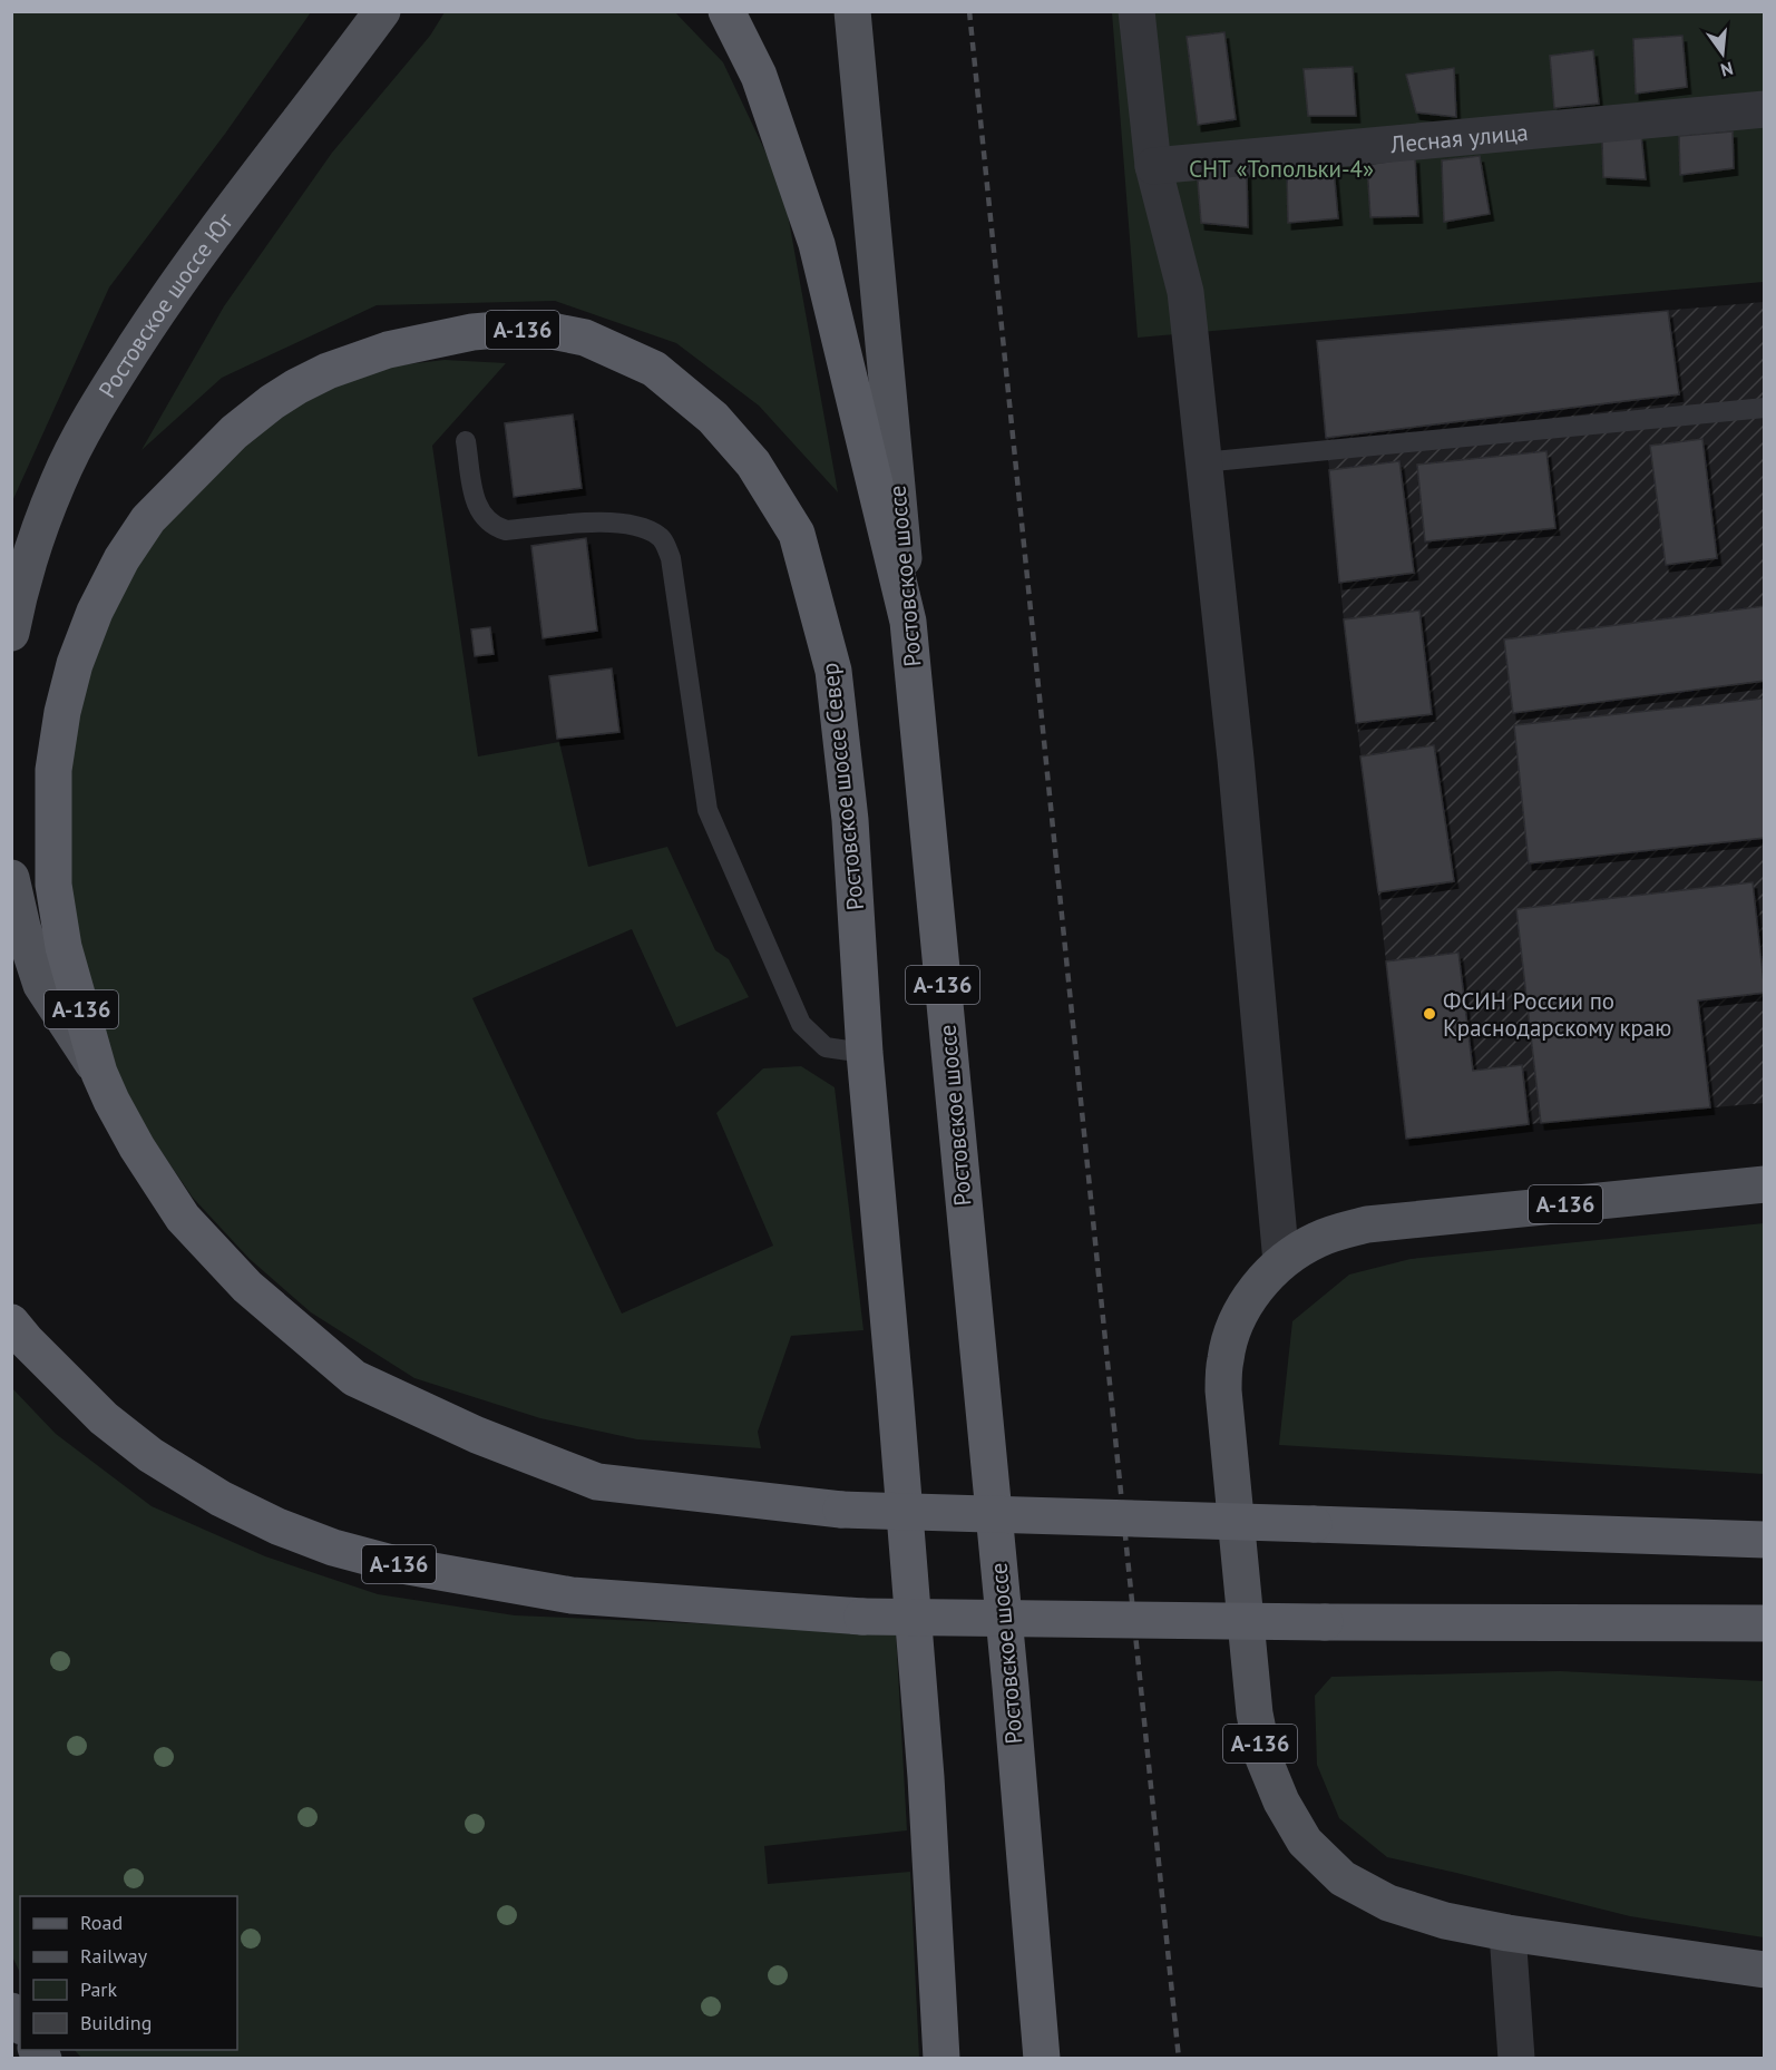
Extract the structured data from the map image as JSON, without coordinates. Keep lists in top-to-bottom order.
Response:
{
  "streets": {
    "highway": ["А-136", "Ростовское шоссе", "Ростовское шоссе Север"],
    "main road": ["Ростовское шоссе Юг"],
    "street": ["Лесная улица"]
  },
  "crossings": [
    ["А-136", "Ростовское шоссе"],
    ["А-136", "Ростовское шоссе Север"]
  ],
  "parks": ["СНТ «Топольки-4»"],
  "places": ["ФСИН России по Краснодарскому краю"],
  "legend": [
    "Road",
    "Railway",
    "Park",
    "Building"
  ],
  "north": "bottom"
}
